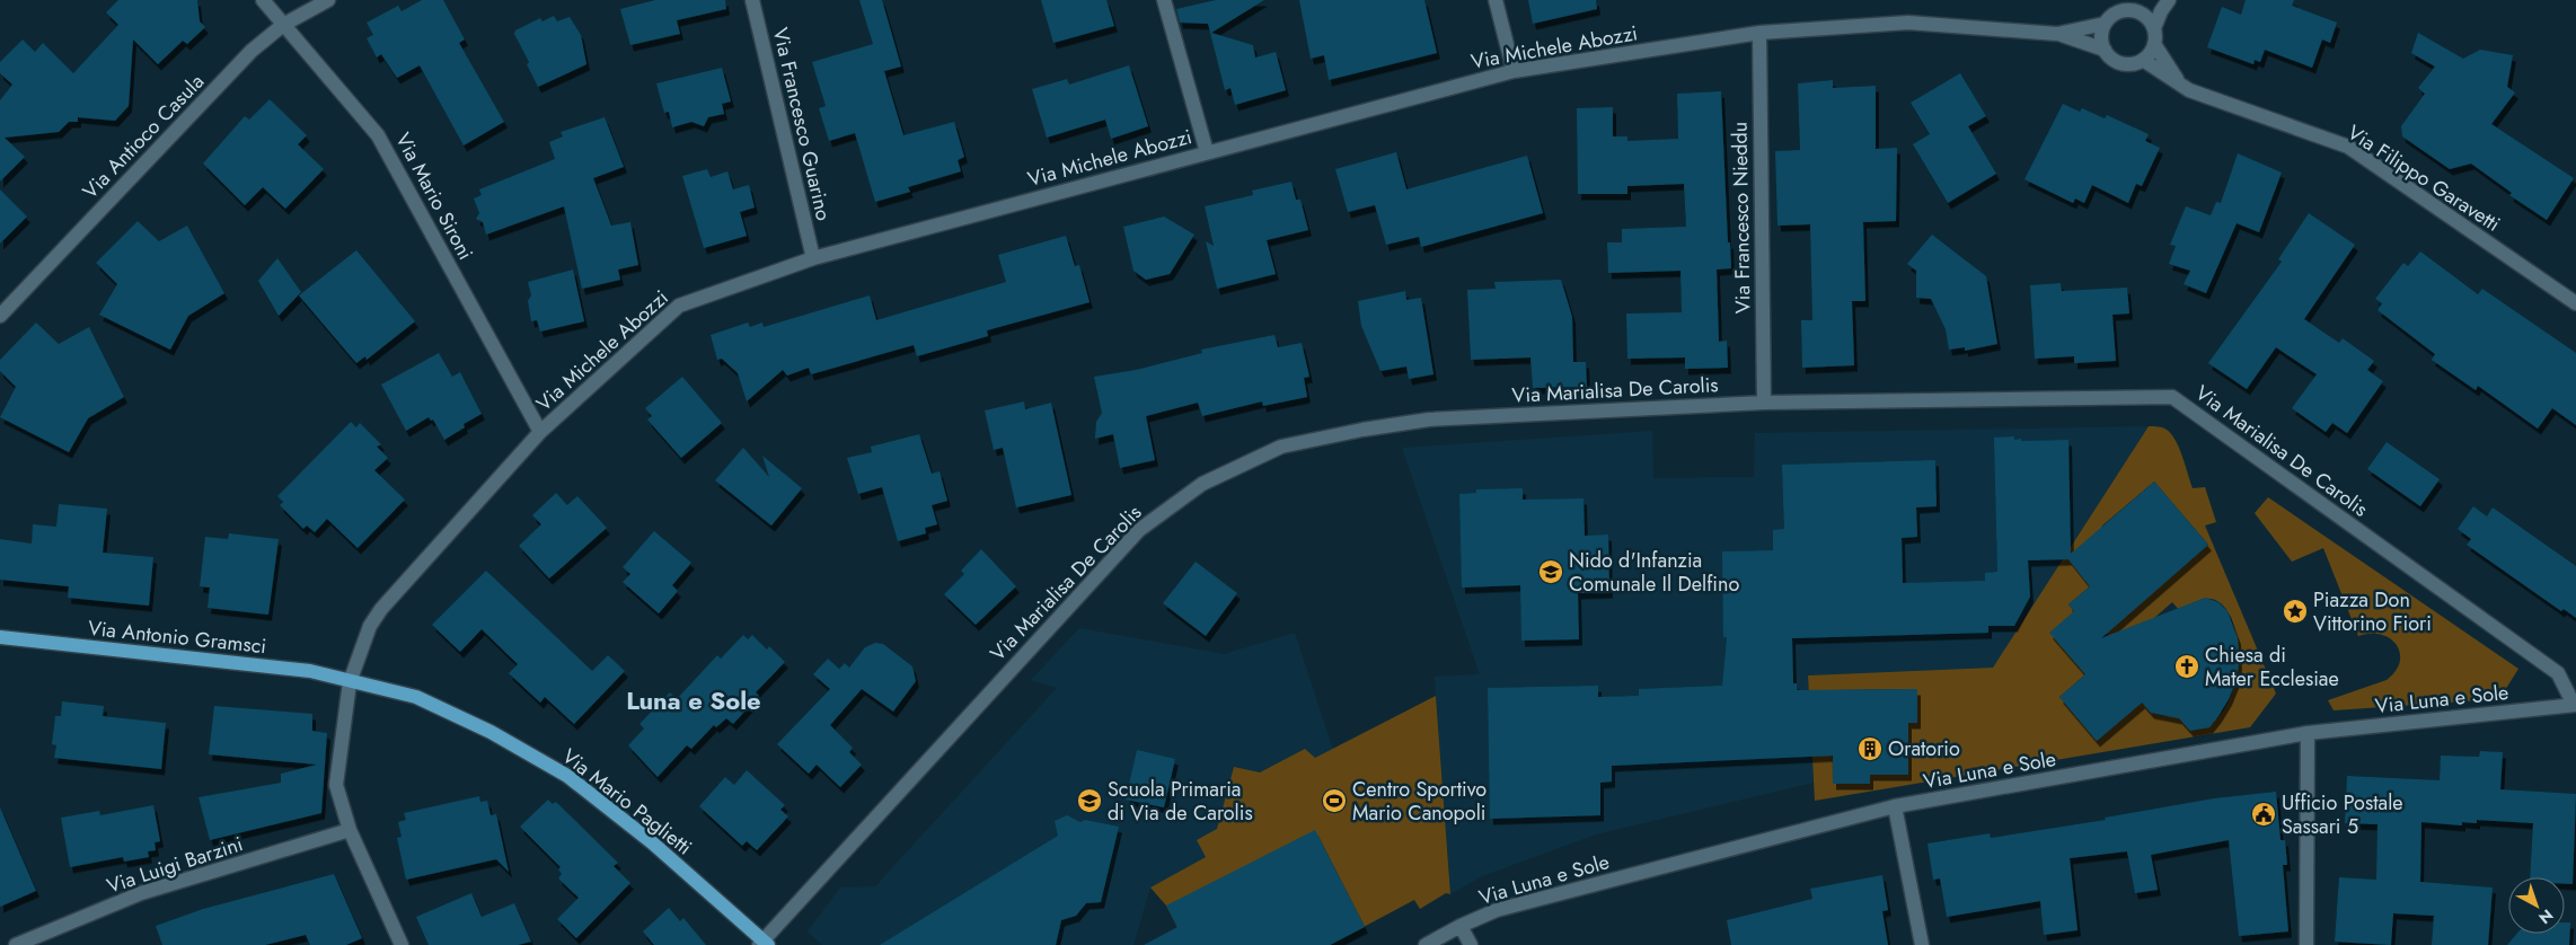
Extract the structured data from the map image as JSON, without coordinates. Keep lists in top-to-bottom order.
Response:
{
  "streets": {
    "main road": ["Via Antonio Gramsci", "Via Mario Paglietti"],
    "street": [
      "Via Michele Abozzi",
      "Via Francesco Guarino",
      "Via Antioco Casula",
      "Via Filippo Garavetti",
      "Via Mario Sironi",
      "Via Francesco Nieddu",
      "Via Marialisa De Carolis",
      "Via Luna e Sole",
      "Via Luigi Barzini"
    ]
  },
  "crossings": [
    ["Via Michele Abozzi", "Via Francesco Guarino"],
    ["Via Michele Abozzi", "Via Filippo Garavetti"],
    ["Via Michele Abozzi", "Via Mario Sironi"],
    ["Via Michele Abozzi", "Via Francesco Nieddu"],
    ["Via Michele Abozzi", "Via Antonio Gramsci"],
    ["Via Michele Abozzi", "Via Mario Paglietti"],
    ["Via Michele Abozzi", "Via Luigi Barzini"],
    ["Via Antioco Casula", "Via Mario Sironi"],
    ["Via Francesco Nieddu", "Via Marialisa De Carolis"],
    ["Via Marialisa De Carolis", "Via Luna e Sole"],
    ["Via Marialisa De Carolis", "Via Mario Paglietti"],
    ["Via Antonio Gramsci", "Via Mario Paglietti"]
  ],
  "districts": ["Luna e Sole"],
  "places": {
    "school or university": ["Nido d'Infanzia Comunale Il Delfino", "Scuola Primaria di Via de Carolis"],
    "place": ["Piazza Don Vittorino Fiori"],
    "church": ["Chiesa di Mater Ecclesiae"],
    "building": ["Oratorio"],
    "sports": ["Centro Sportivo Mario Canopoli"],
    "public building": ["Ufficio Postale Sassari 5"]
  },
  "north": "bottom right"
}
